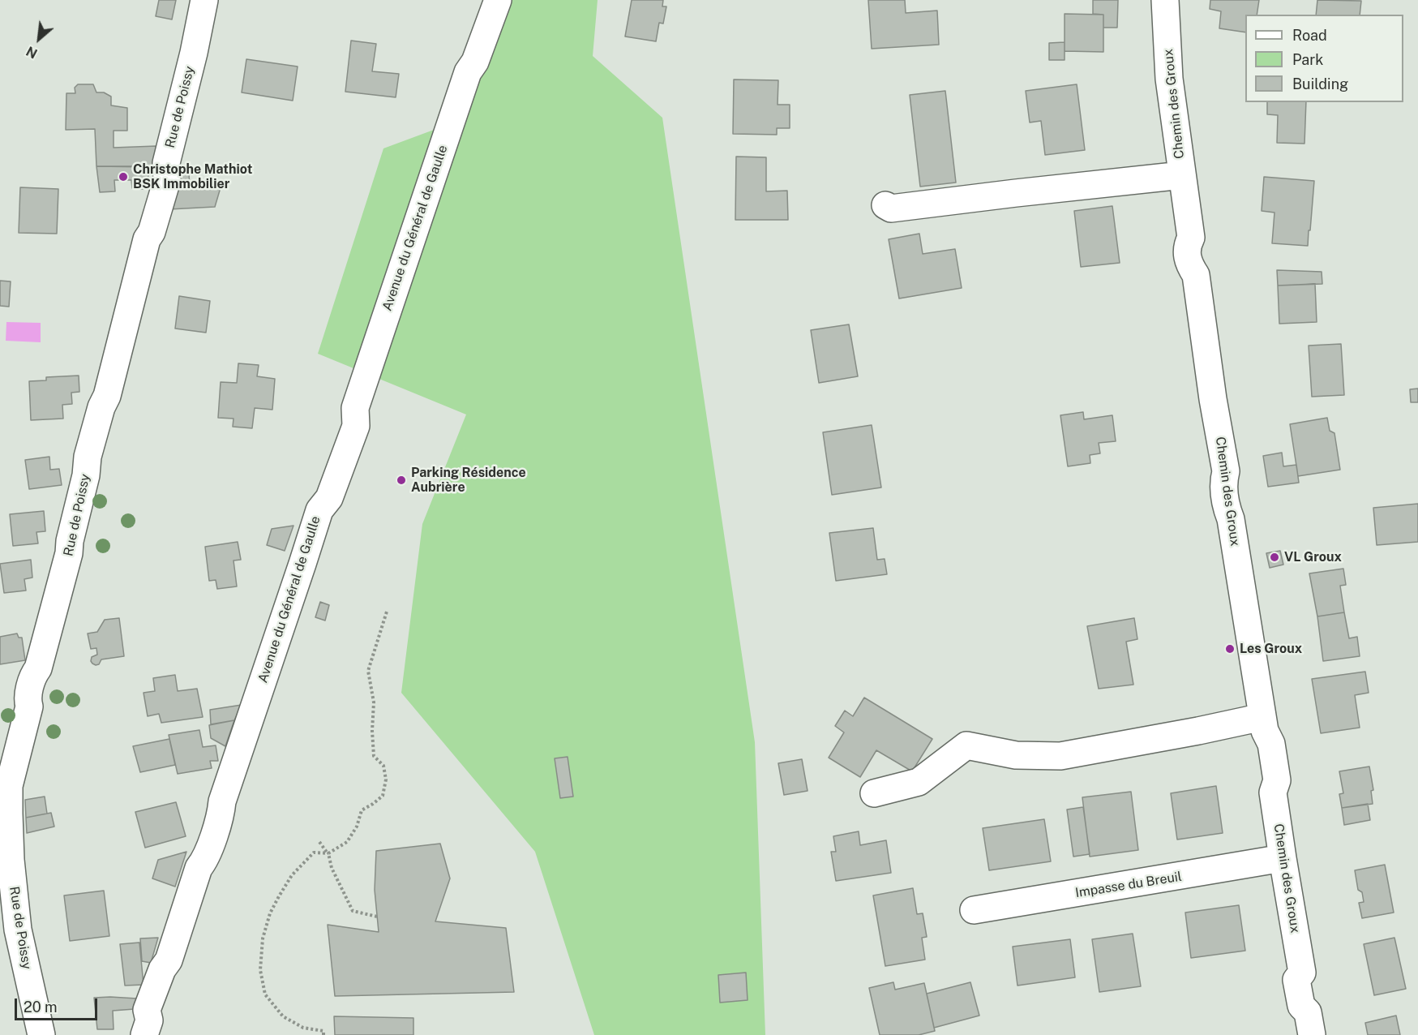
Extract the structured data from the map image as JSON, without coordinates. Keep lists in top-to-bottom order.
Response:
{
  "streets": {
    "street": [
      "Chemin des Groux",
      "Rue de Poissy",
      "Avenue du Général de Gaulle",
      "Impasse du Breuil"
    ]
  },
  "crossings": [
    ["Chemin des Groux", "Impasse du Breuil"]
  ],
  "places": [
    "Christophe Mathiot BSK Immobilier",
    "Parking Résidence Aubrière",
    "VL Groux",
    "Les Groux"
  ],
  "legend": ["Road", "Park", "Building"],
  "scale_bar": "20 m",
  "north": "bottom left"
}
